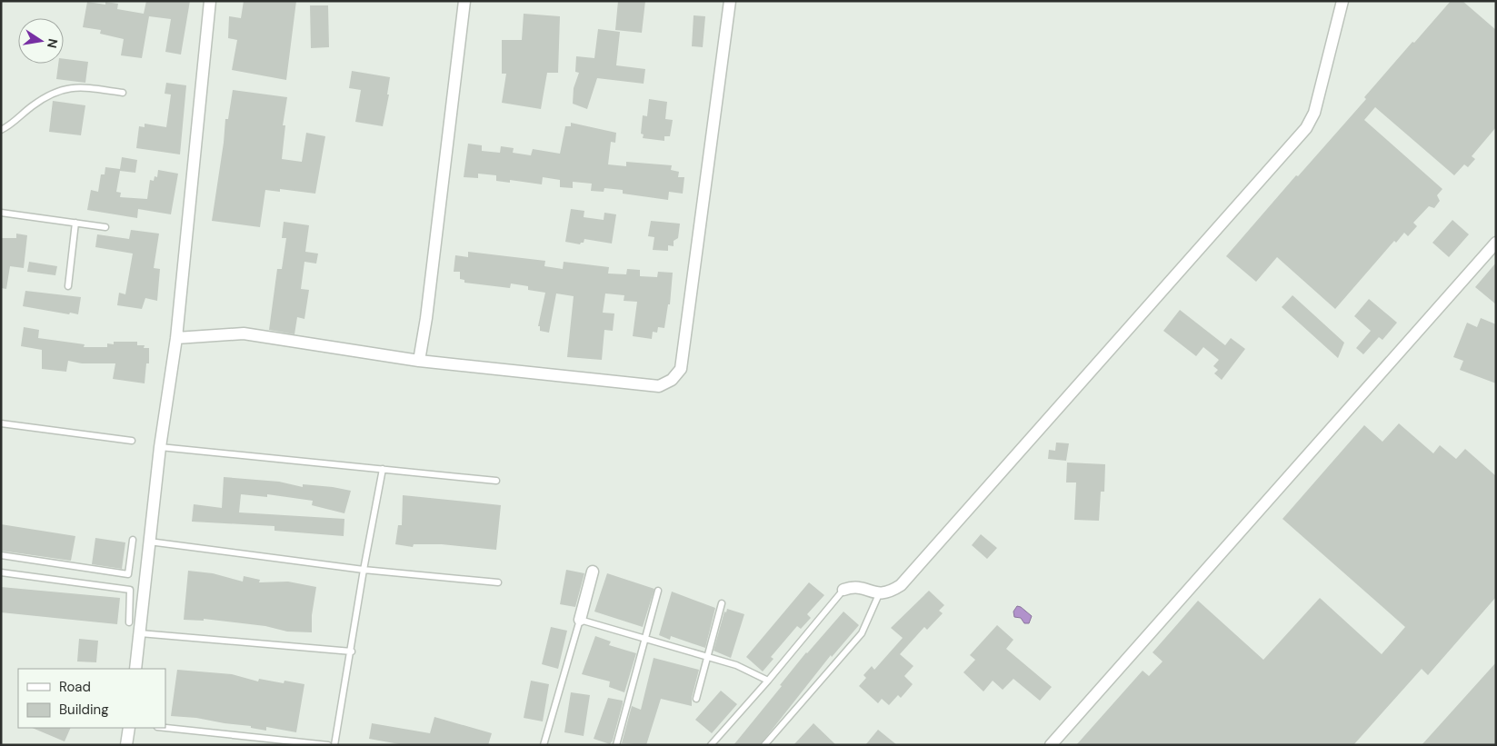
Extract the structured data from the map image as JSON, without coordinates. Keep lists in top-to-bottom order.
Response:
{
  "legend": ["Road", "Building"],
  "north": "right"
}
